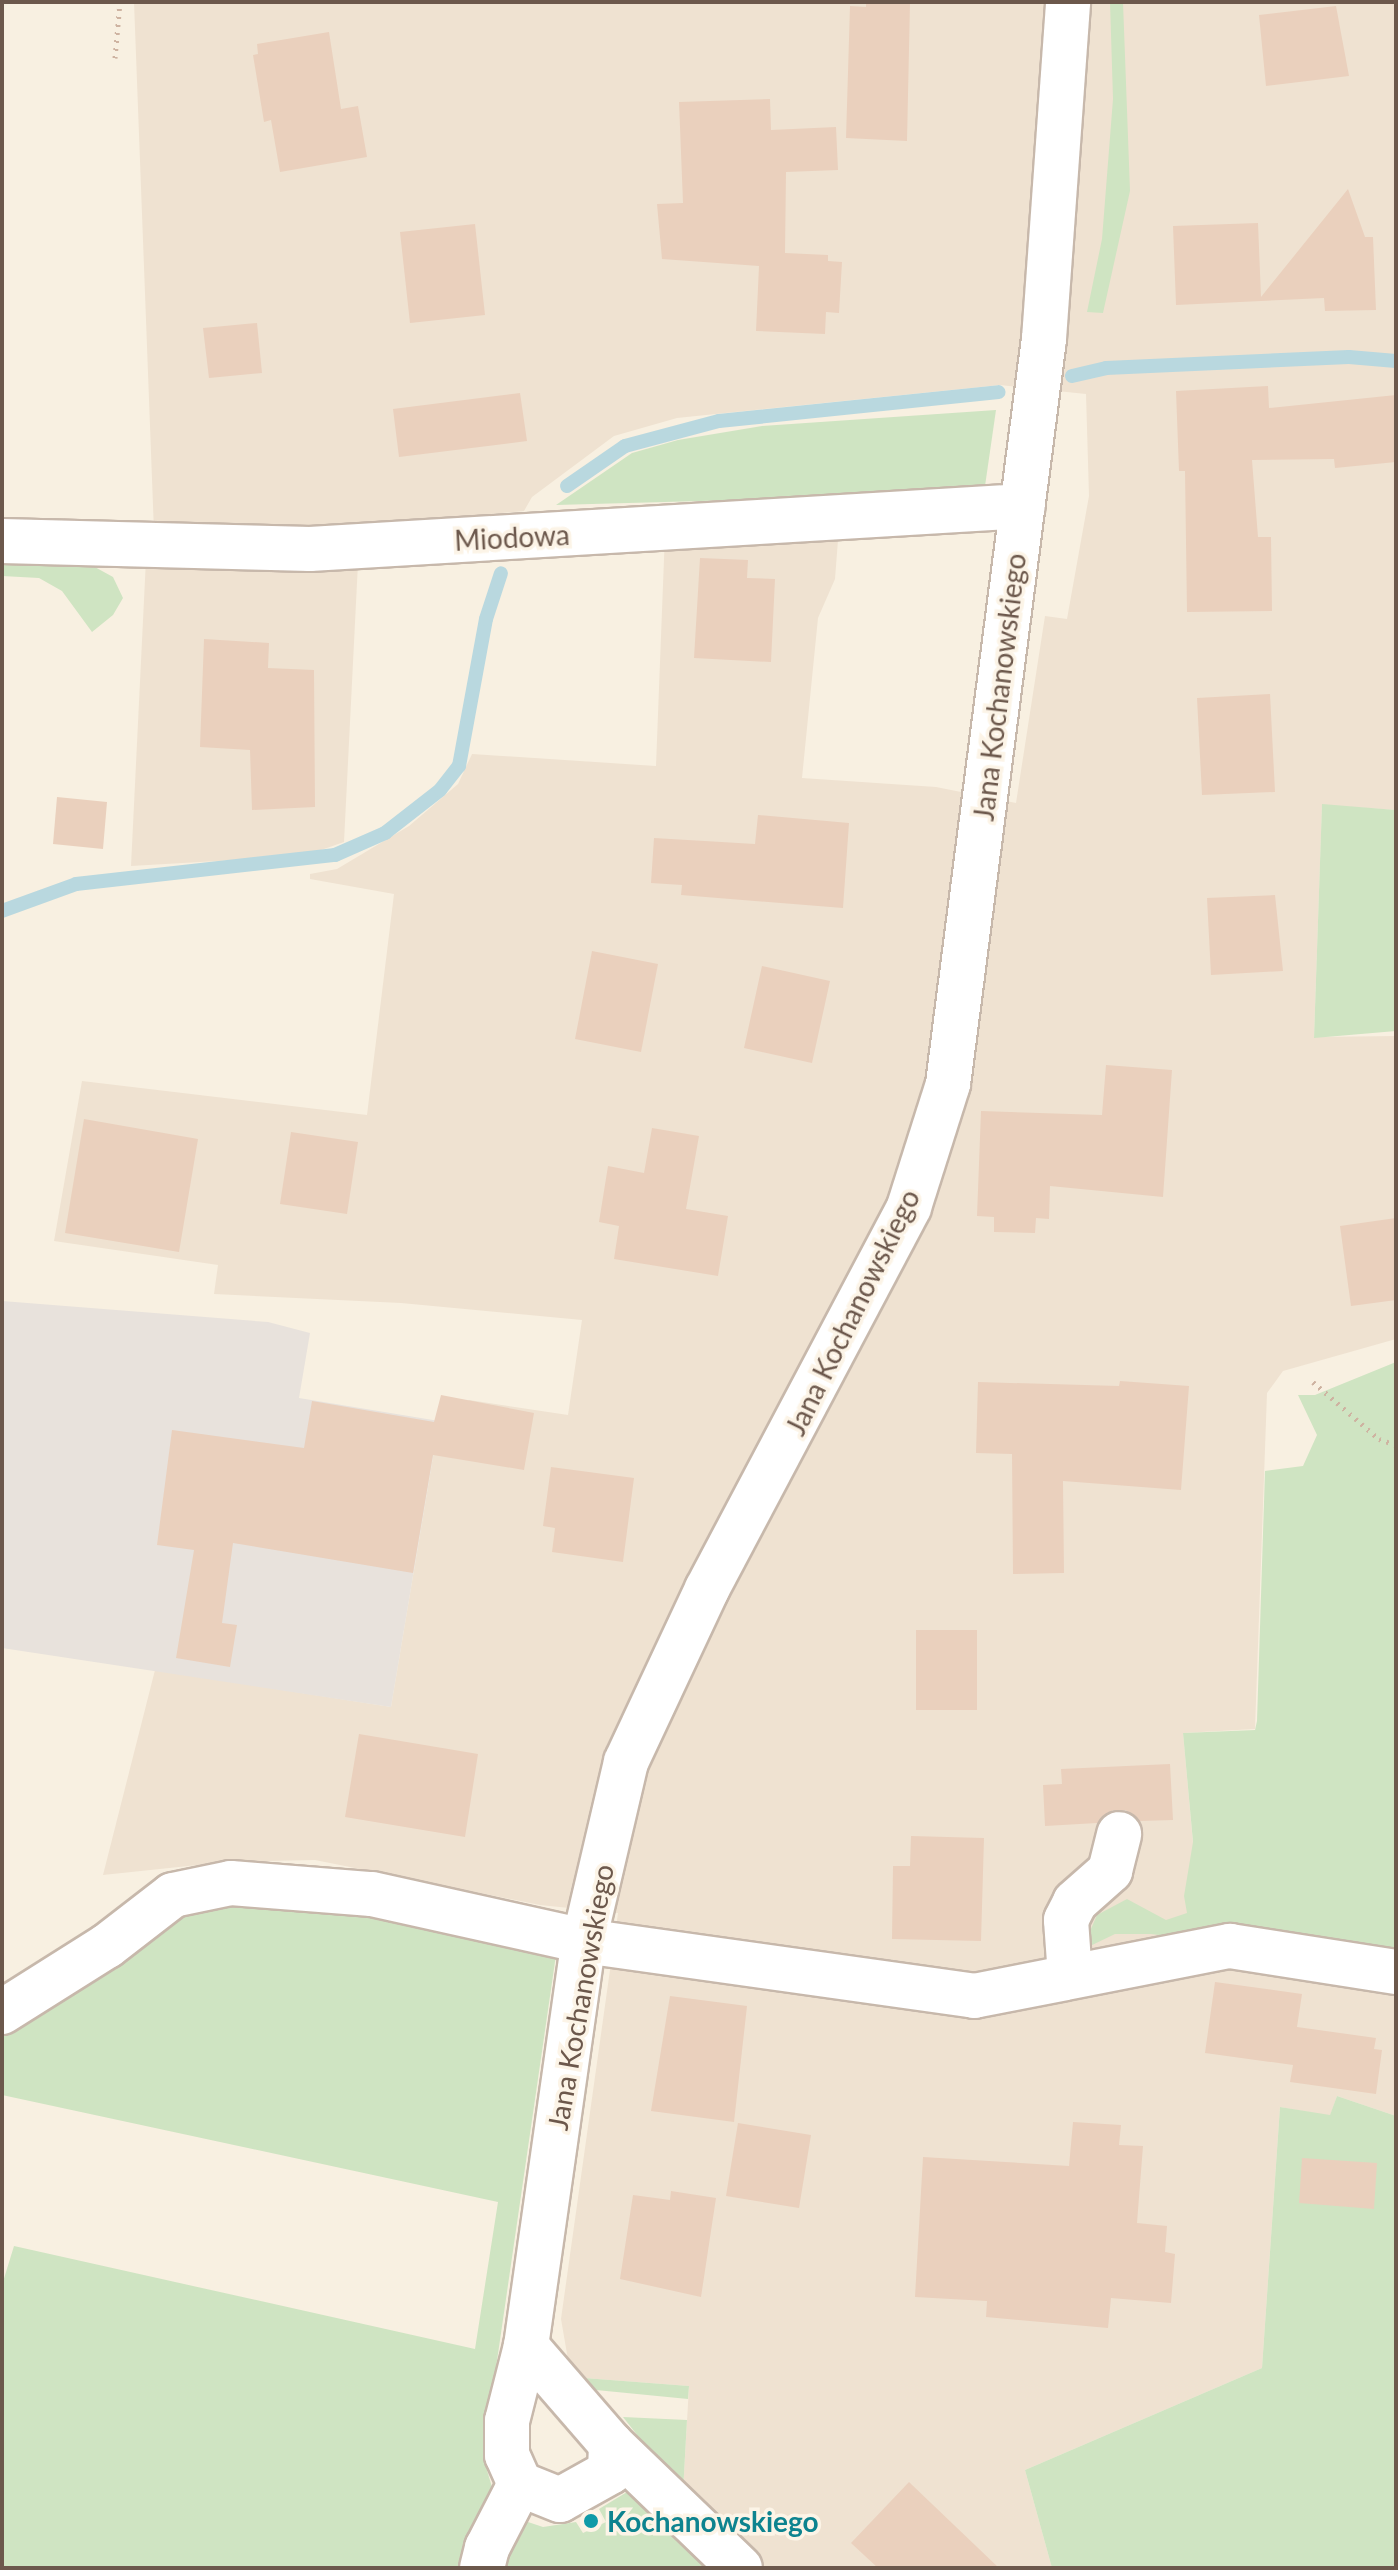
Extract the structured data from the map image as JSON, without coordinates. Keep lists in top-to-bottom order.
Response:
{
  "streets": {
    "street": ["Miodowa", "Jana Kochanowskiego"]
  },
  "crossings": [
    ["Miodowa", "Jana Kochanowskiego"]
  ],
  "places": ["Kochanowskiego"]
}
